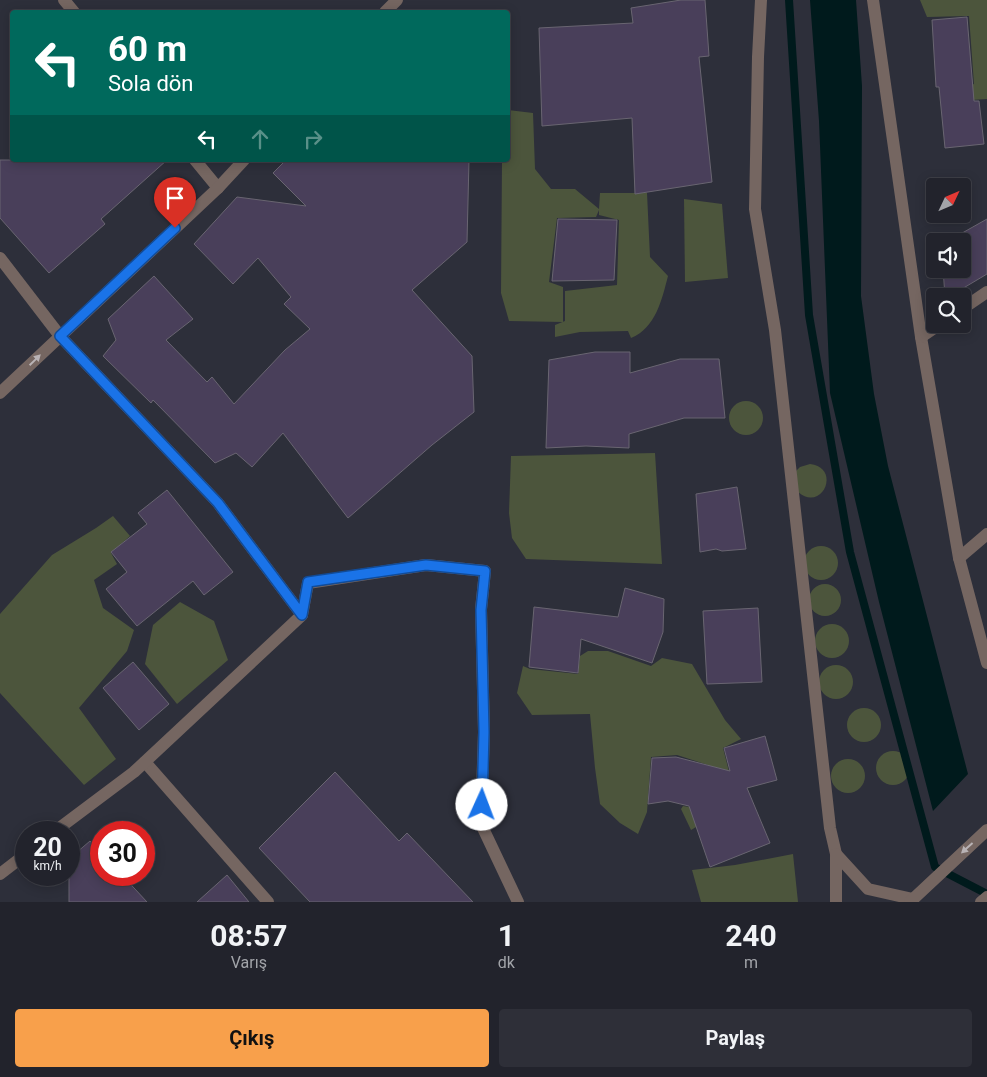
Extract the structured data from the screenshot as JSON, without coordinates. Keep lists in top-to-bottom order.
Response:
{
  "north": "top right",
  "page": {
    "turn": ["60 m", "Sola dön"],
    "speed": "20 km/h",
    "limit": "30",
    "eta": [
      "08:57",
      "Varış",
      "1",
      "dk",
      "240",
      "m"
    ],
    "buttons": ["Çıkış", "Paylaş"]
  }
}
